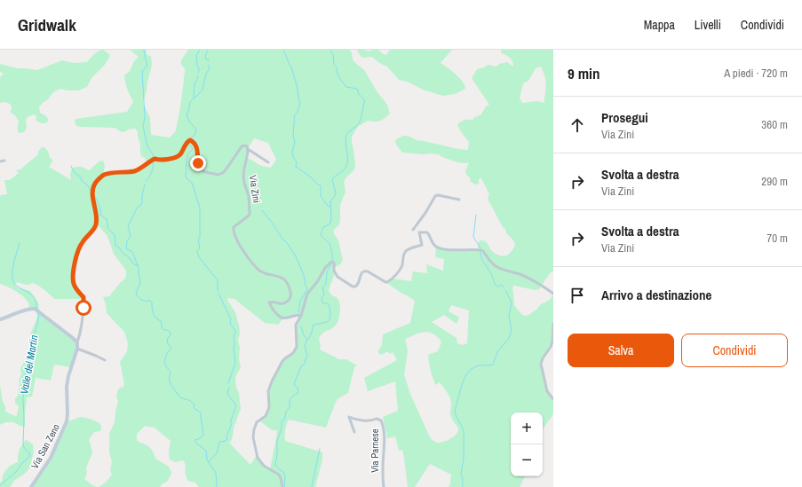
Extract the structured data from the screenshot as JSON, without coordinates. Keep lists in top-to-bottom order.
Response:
{
  "streets": {
    "street": ["Via Zini", "Via San Zeno", "Via Parnese"]
  },
  "water": ["Valle del Martin"],
  "page": {
    "header": "Gridwalk",
    "nav": ["Mappa", "Livelli", "Condividi"],
    "heading": ["9 min", "A piedi · 720 m"],
    "list": [
      ["Prosegui", "Via Zini", "360 m"],
      ["Svolta a destra", "Via Zini", "290 m"],
      ["Svolta a destra", "Via Zini", "70 m"],
      "Arrivo a destinazione"
    ],
    "buttons": ["Salva", "Condividi"],
    "map_buttons": ["+", "−"]
  }
}
